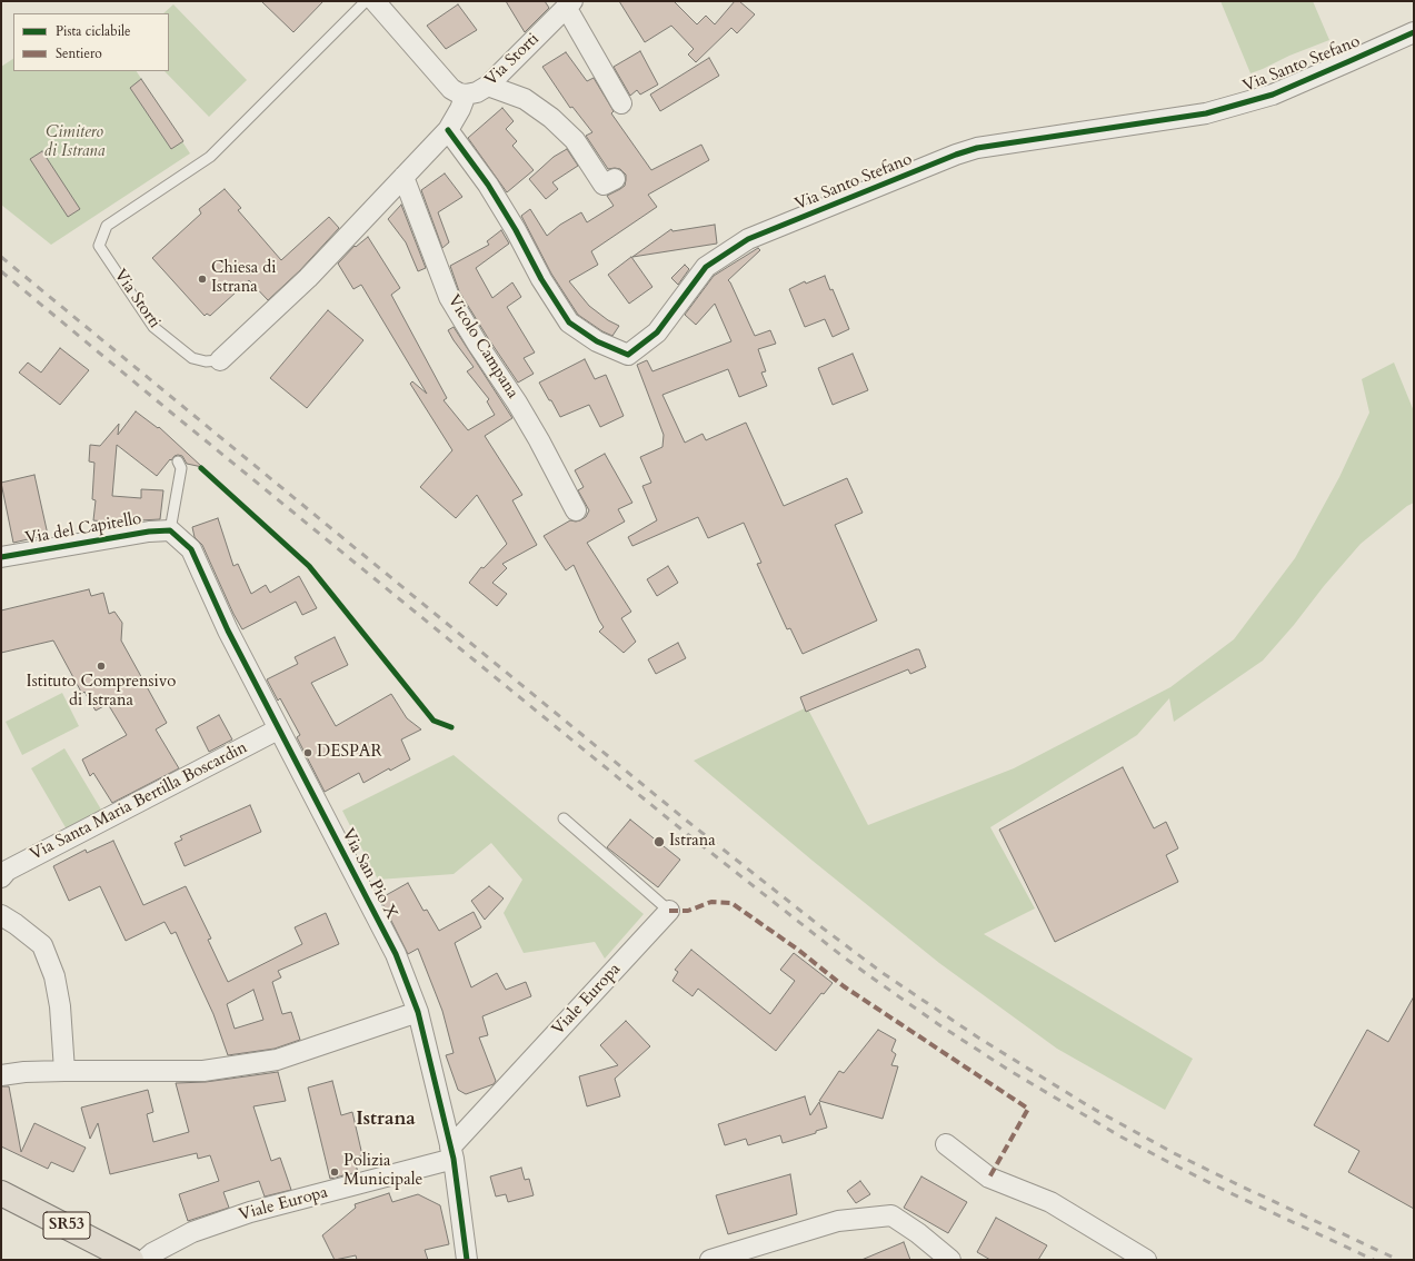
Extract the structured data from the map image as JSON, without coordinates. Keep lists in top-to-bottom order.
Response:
{
  "streets": {
    "main road": ["SR53"],
    "street": [
      "Via Storti",
      "Via Santo Stefano",
      "Vicolo Campana",
      "Via del Capitello",
      "Via Santa Maria Bertilla Boscardin",
      "Via San Pio X",
      "Viale Europa"
    ]
  },
  "crossings": [
    ["Via Storti", "Via Santo Stefano"],
    ["Via Storti", "Vicolo Campana"],
    ["Via del Capitello", "Via San Pio X"],
    ["Via Santa Maria Bertilla Boscardin", "Via San Pio X"],
    ["Via San Pio X", "Viale Europa"]
  ],
  "districts": ["Istrana"],
  "parks": ["Cimitero di Istrana"],
  "places": [
    "Chiesa di Istrana",
    "Istituto Comprensivo di Istrana",
    "DESPAR",
    "Istrana",
    "Polizia Municipale"
  ],
  "legend": ["Pista ciclabile", "Sentiero"]
}
